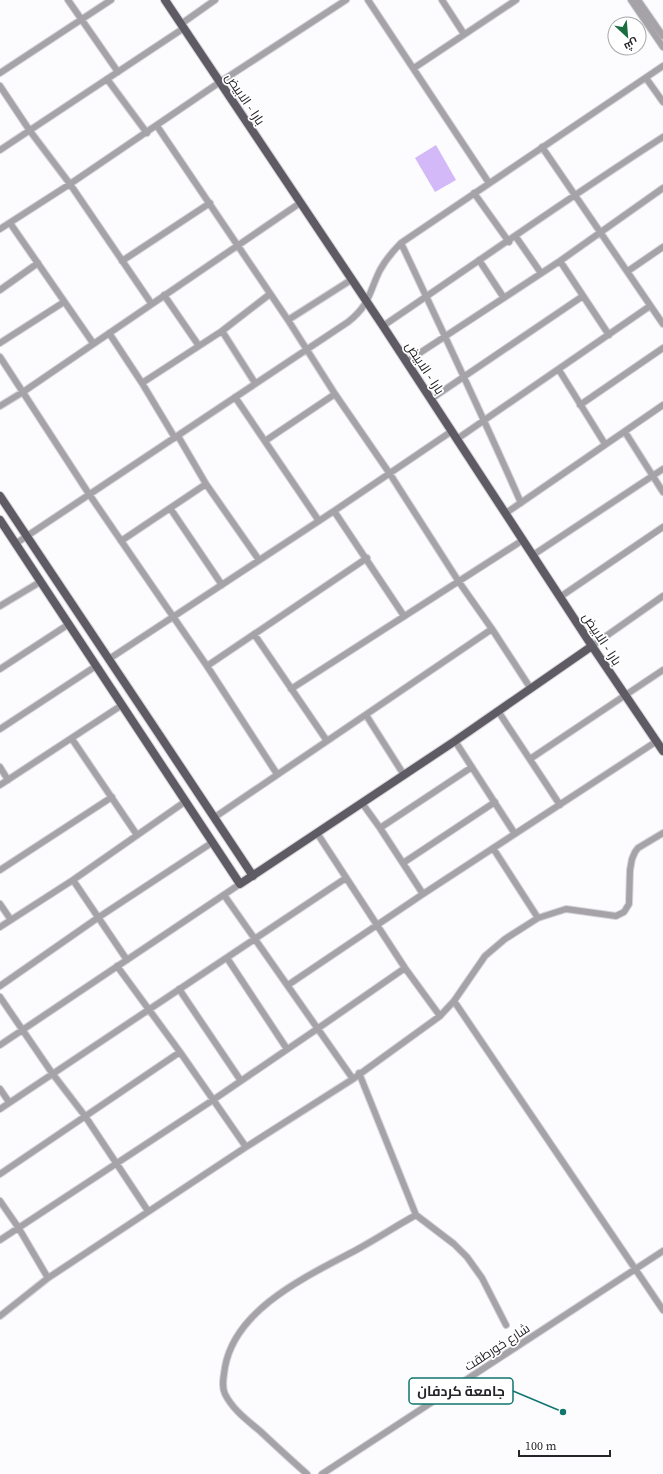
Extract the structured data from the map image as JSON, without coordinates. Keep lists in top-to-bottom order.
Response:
{
  "streets": {
    "main road": ["بارا - الابيض"],
    "street": ["شارع خورطقت"]
  },
  "places": ["جامعة كردفان"],
  "scale_bar": "100 m",
  "north": "bottom right"
}
